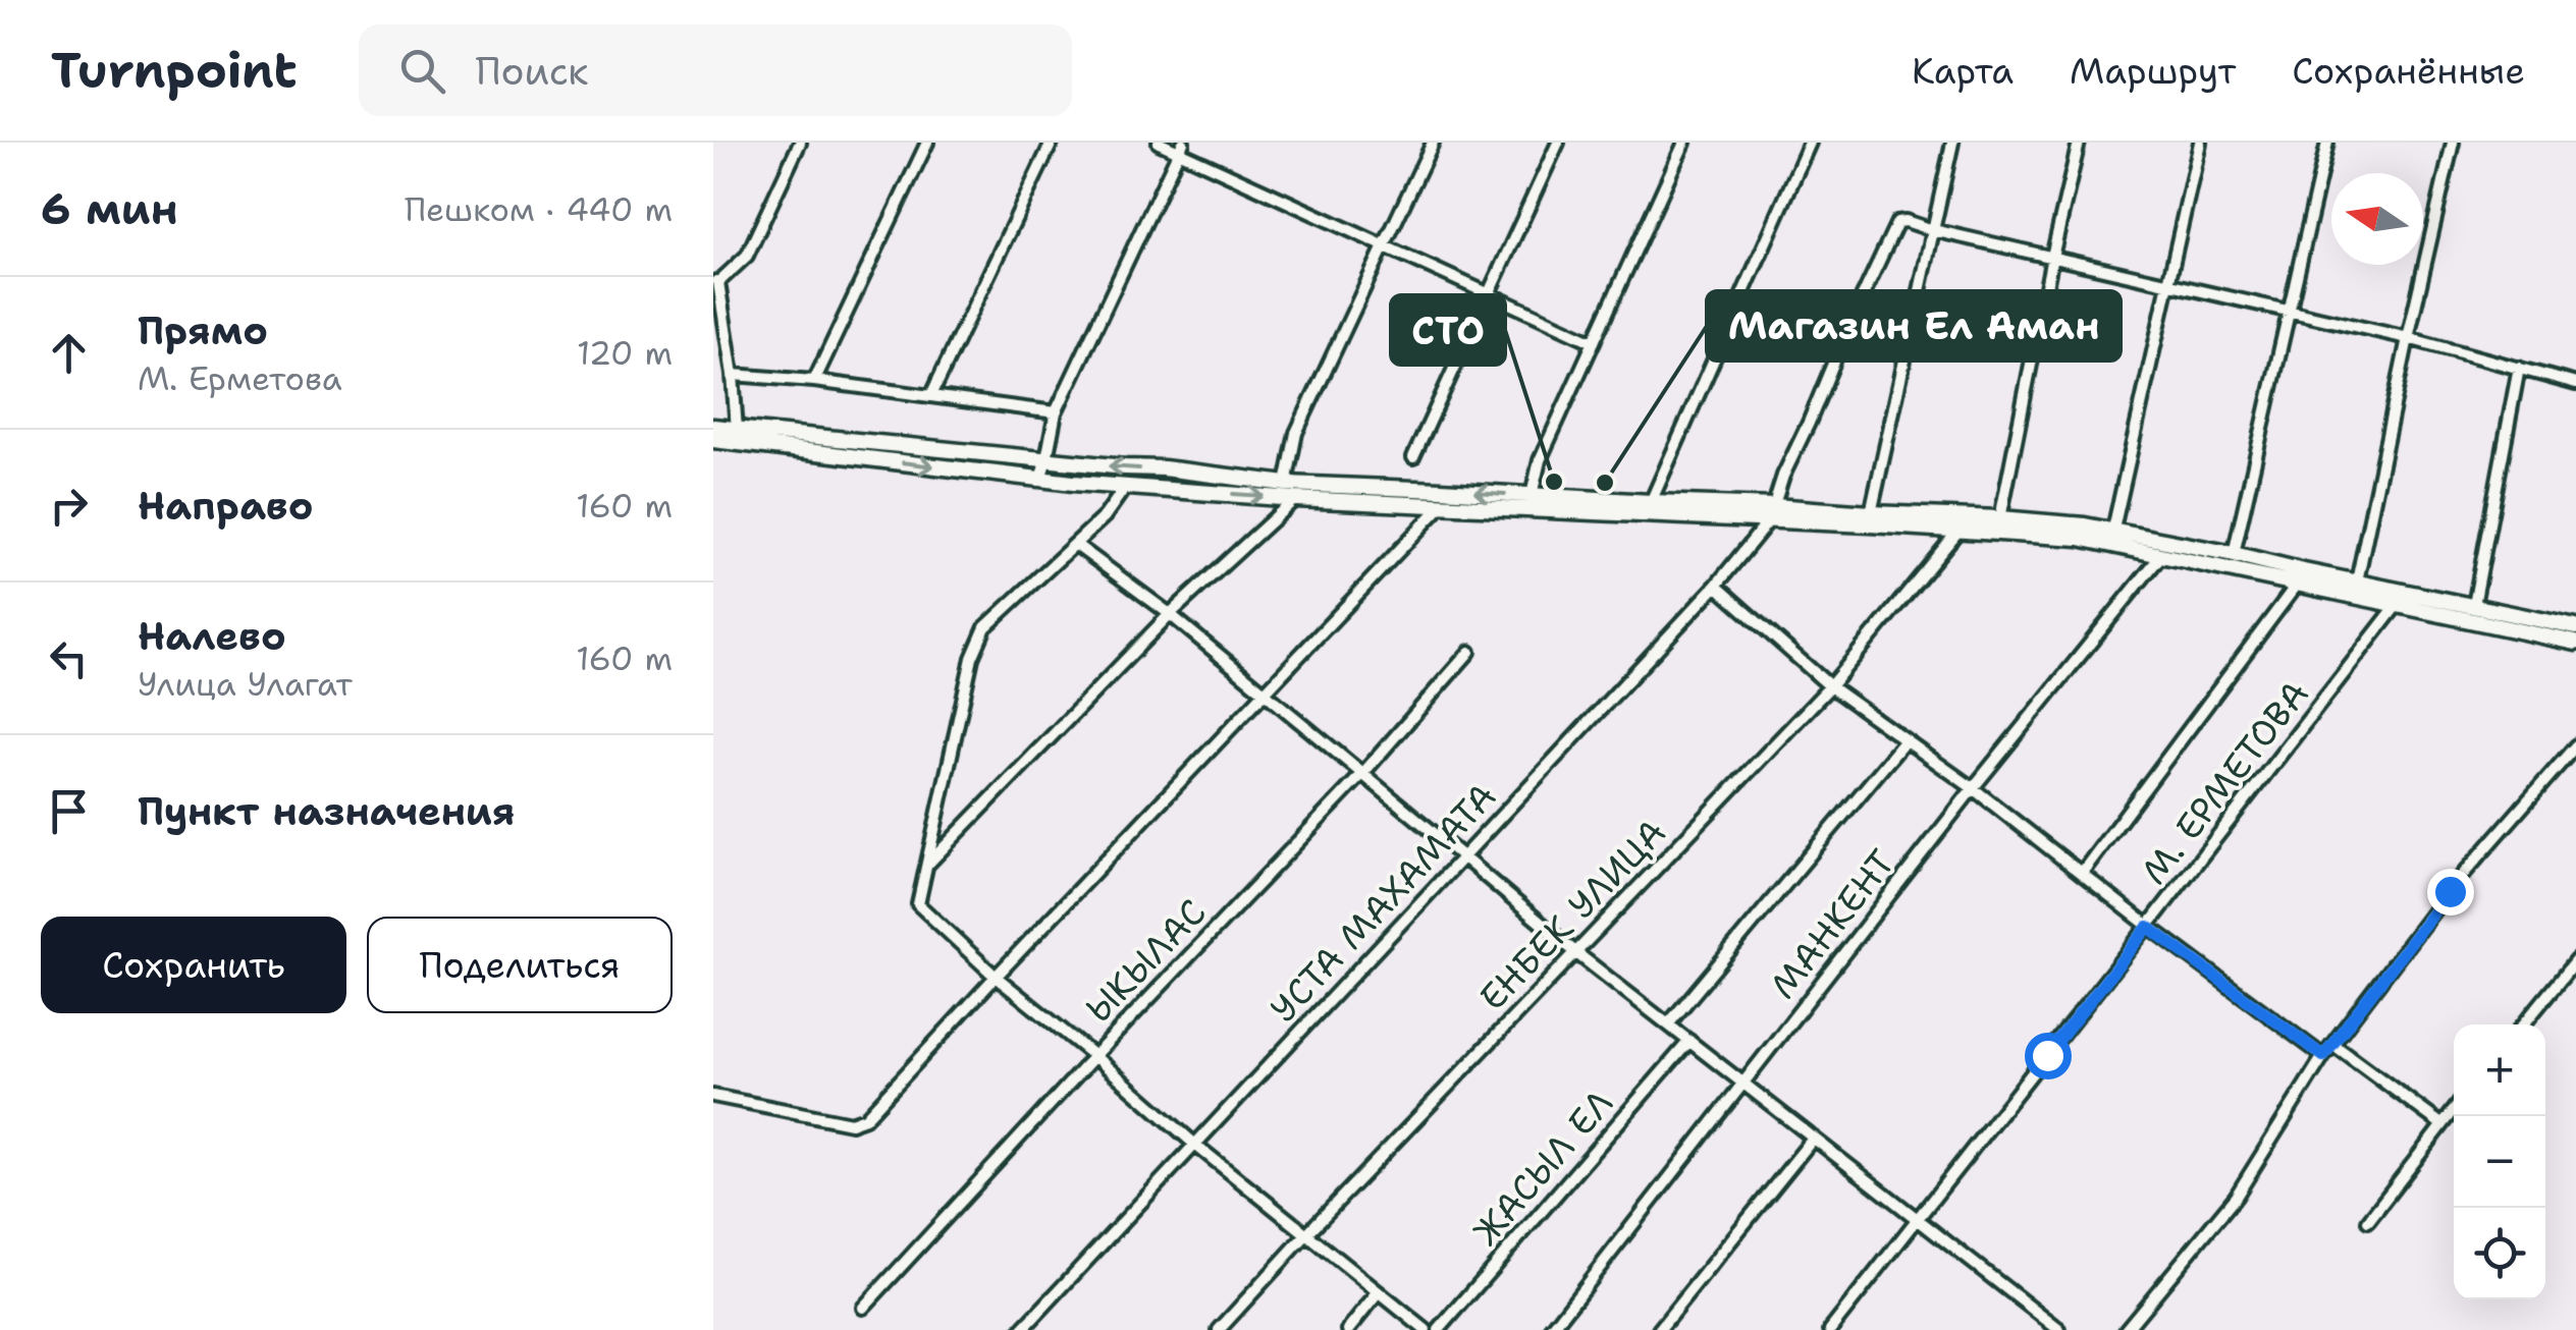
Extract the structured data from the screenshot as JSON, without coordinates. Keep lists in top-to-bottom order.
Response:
{
  "streets": {
    "street": [
      "М. ЕРМЕТОВА",
      "УСТА МАХАМАТА",
      "ЕНБЕК УЛИЦА",
      "МАНКЕНТ",
      "ЫКЫЛАС",
      "ЖАСЫЛ ЕЛ"
    ]
  },
  "places": ["СТО", "Магазин Ел Аман"],
  "north": "left",
  "page": {
    "header": "Turnpoint",
    "search": "Поиск",
    "nav": ["Карта", "Маршрут", "Сохранённые"],
    "heading": ["6 мин", "Пешком · 440 m"],
    "list": [
      ["Прямо", "М. Ерметова", "120 m"],
      ["Направо", "160 m"],
      ["Налево", "Улица Улагат", "160 m"],
      "Пункт назначения"
    ],
    "buttons": ["Сохранить", "Поделиться"],
    "map_buttons": ["+", "−"]
  }
}
